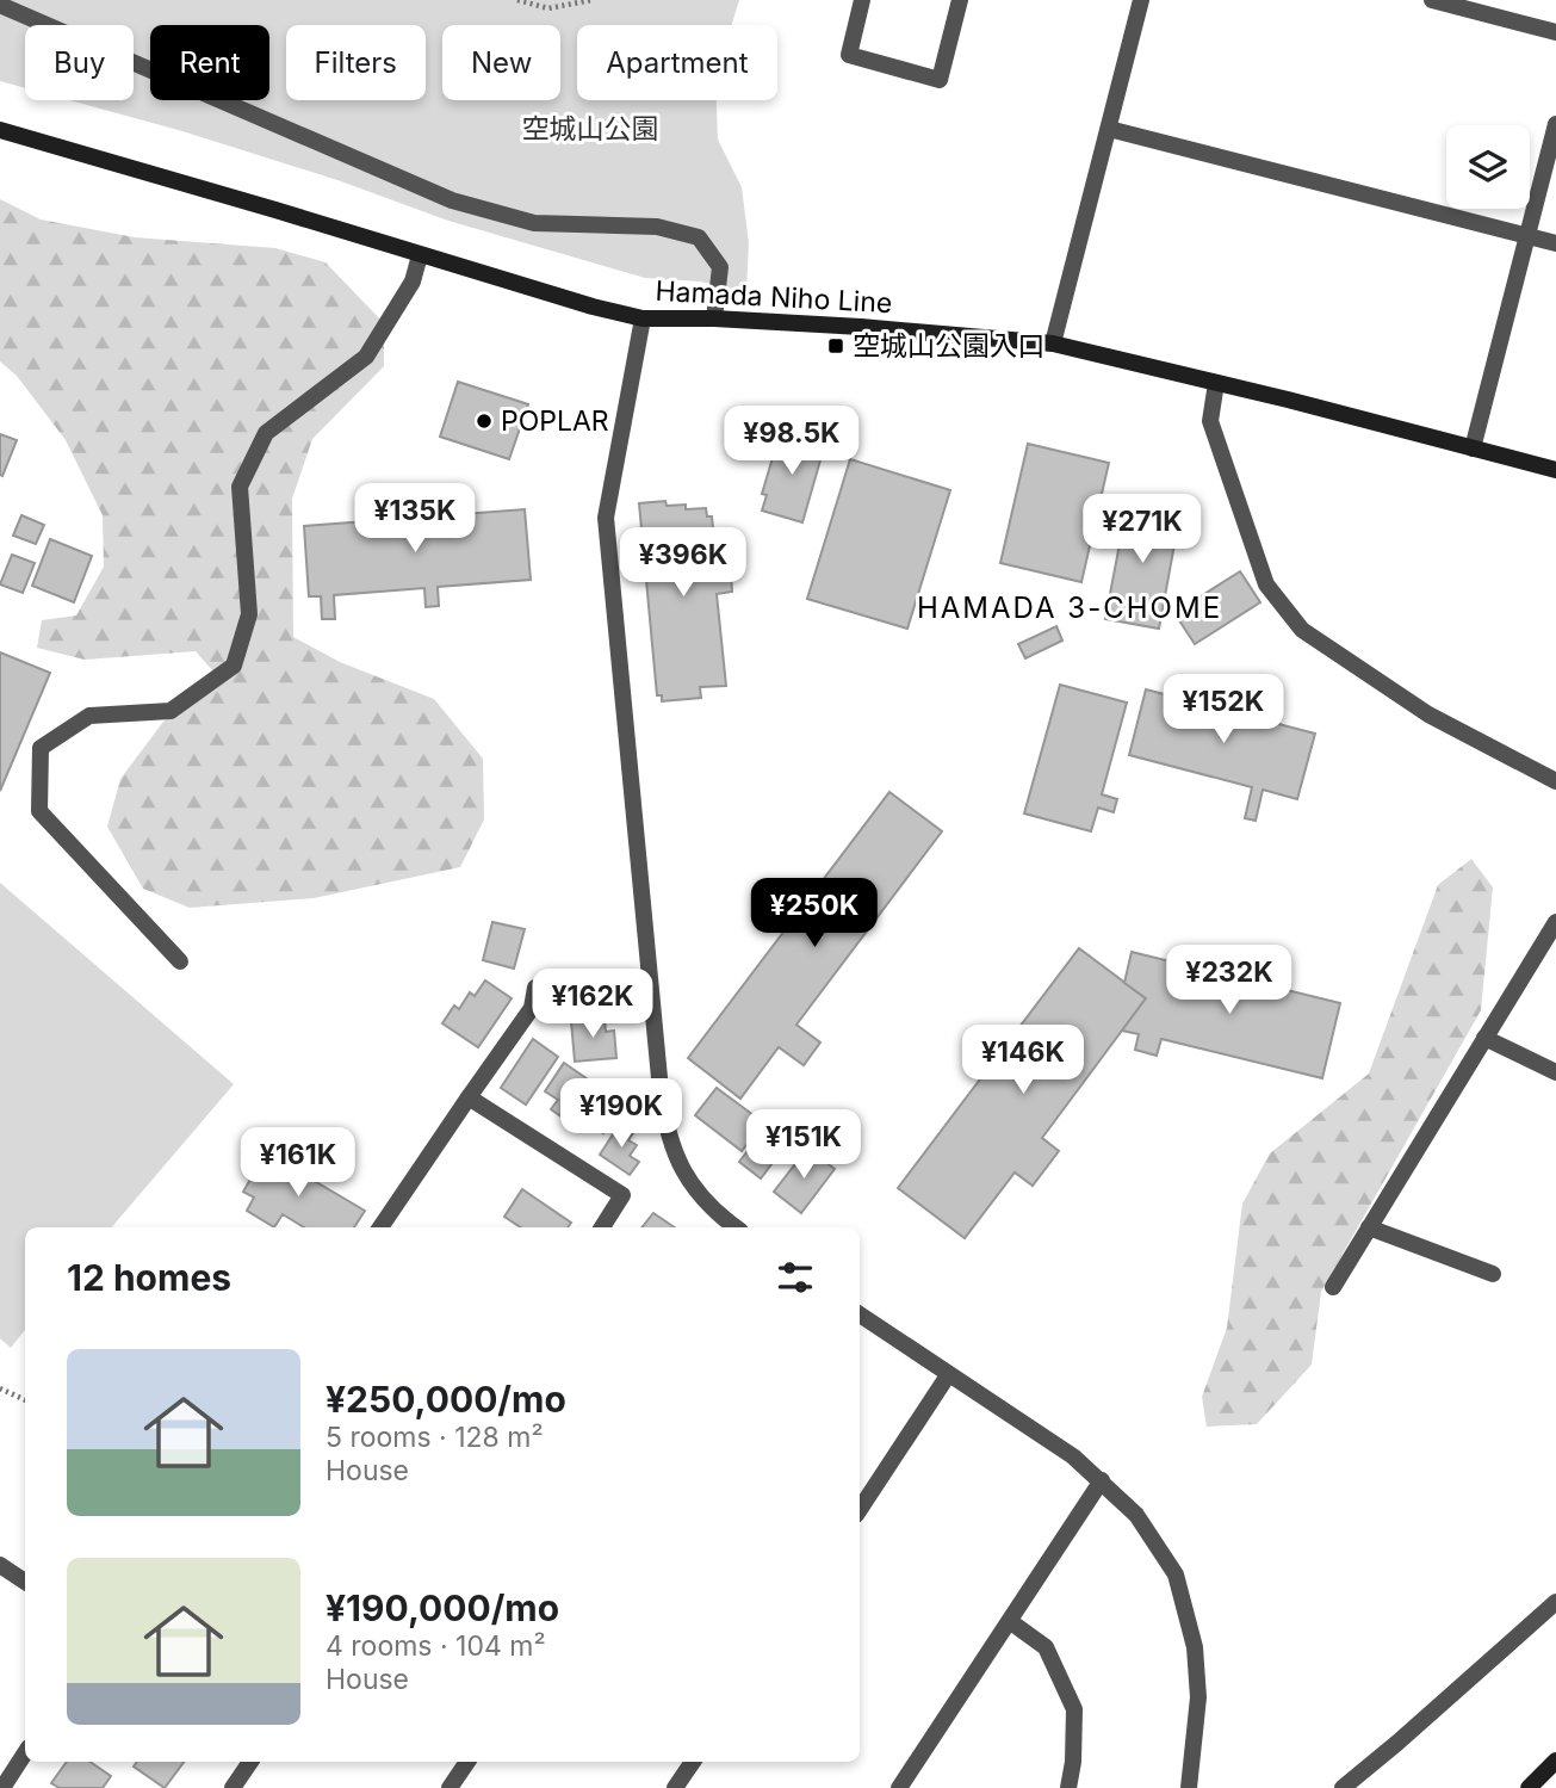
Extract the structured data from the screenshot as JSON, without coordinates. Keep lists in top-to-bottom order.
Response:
{
  "streets": {
    "main road": ["Hamada Niho Line"]
  },
  "districts": ["HAMADA 3-CHOME"],
  "parks": ["空城山公園"],
  "places": {
    "transit": ["空城山公園入口"],
    "other": ["POPLAR"]
  },
  "page": {
    "chip": [
      "Buy",
      "Rent",
      "Filters",
      "New",
      "Apartment"
    ],
    "price": [
      "¥98.5K",
      "¥135K",
      "¥271K",
      "¥396K",
      "¥152K",
      "¥250K",
      "¥232K",
      "¥162K",
      "¥146K",
      "¥190K",
      "¥151K",
      "¥161K"
    ],
    "heading": "12 homes",
    "list": [
      {
        "name": "¥250,000/mo",
        "note": "5 rooms · 128 m² · House"
      },
      {
        "name": "¥190,000/mo",
        "note": "4 rooms · 104 m² · House"
      }
    ]
  }
}
